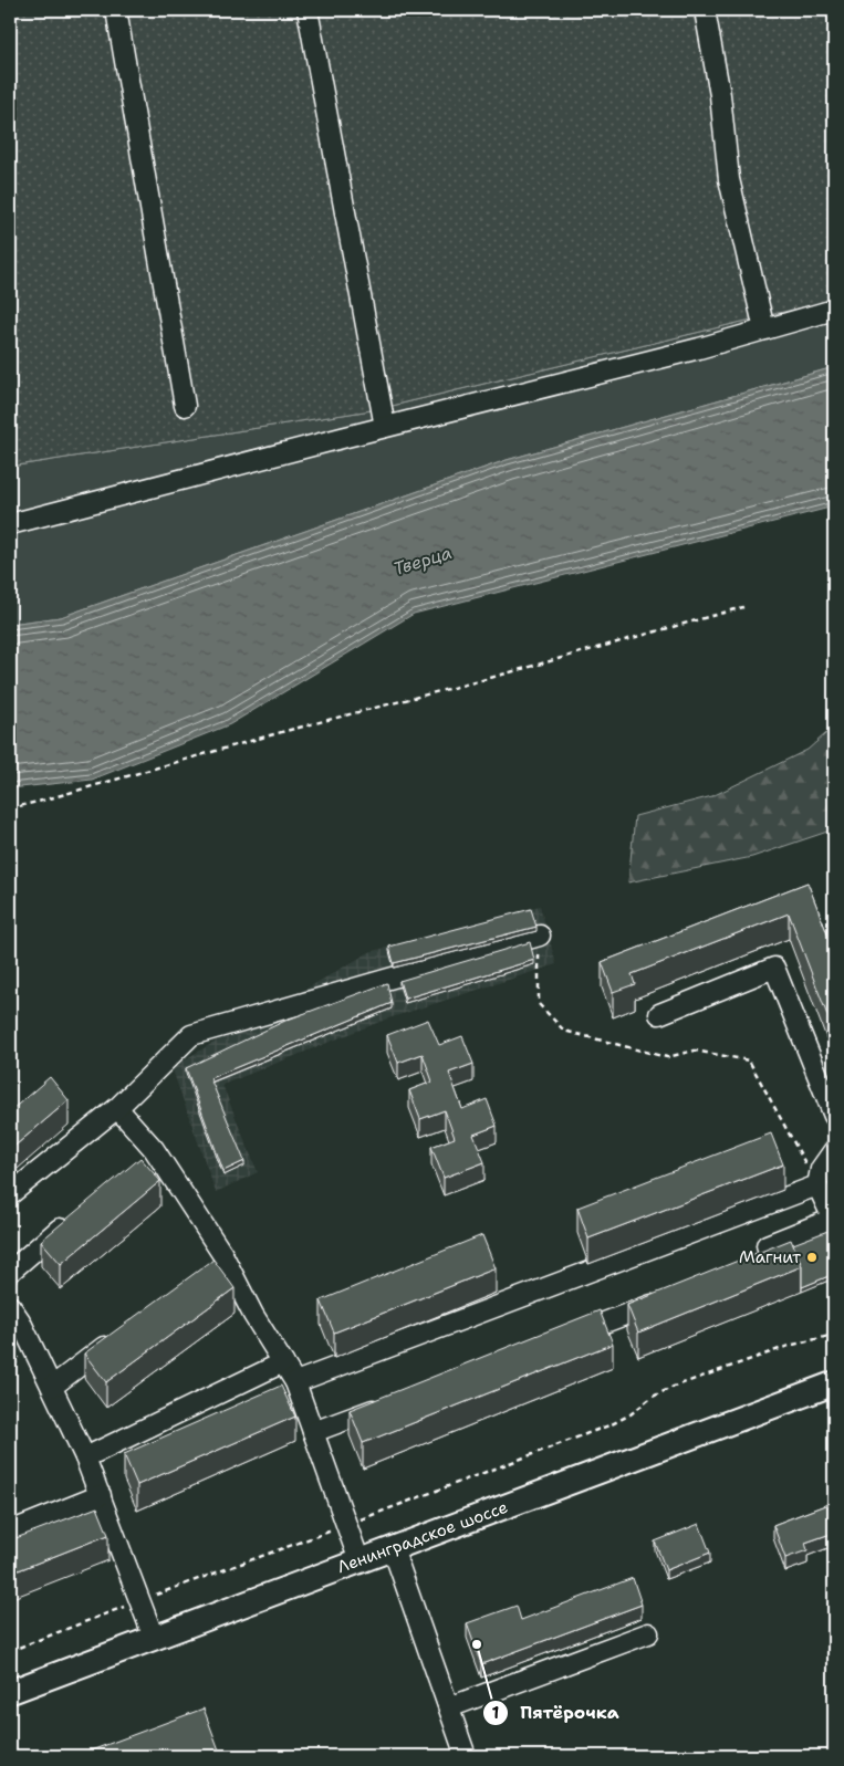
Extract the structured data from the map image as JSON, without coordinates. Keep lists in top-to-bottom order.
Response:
{
  "streets": {
    "main road": ["Ленинградское шоссе"]
  },
  "water": ["Тверца"],
  "places": ["Магнит", "Пятёрочка"]
}
